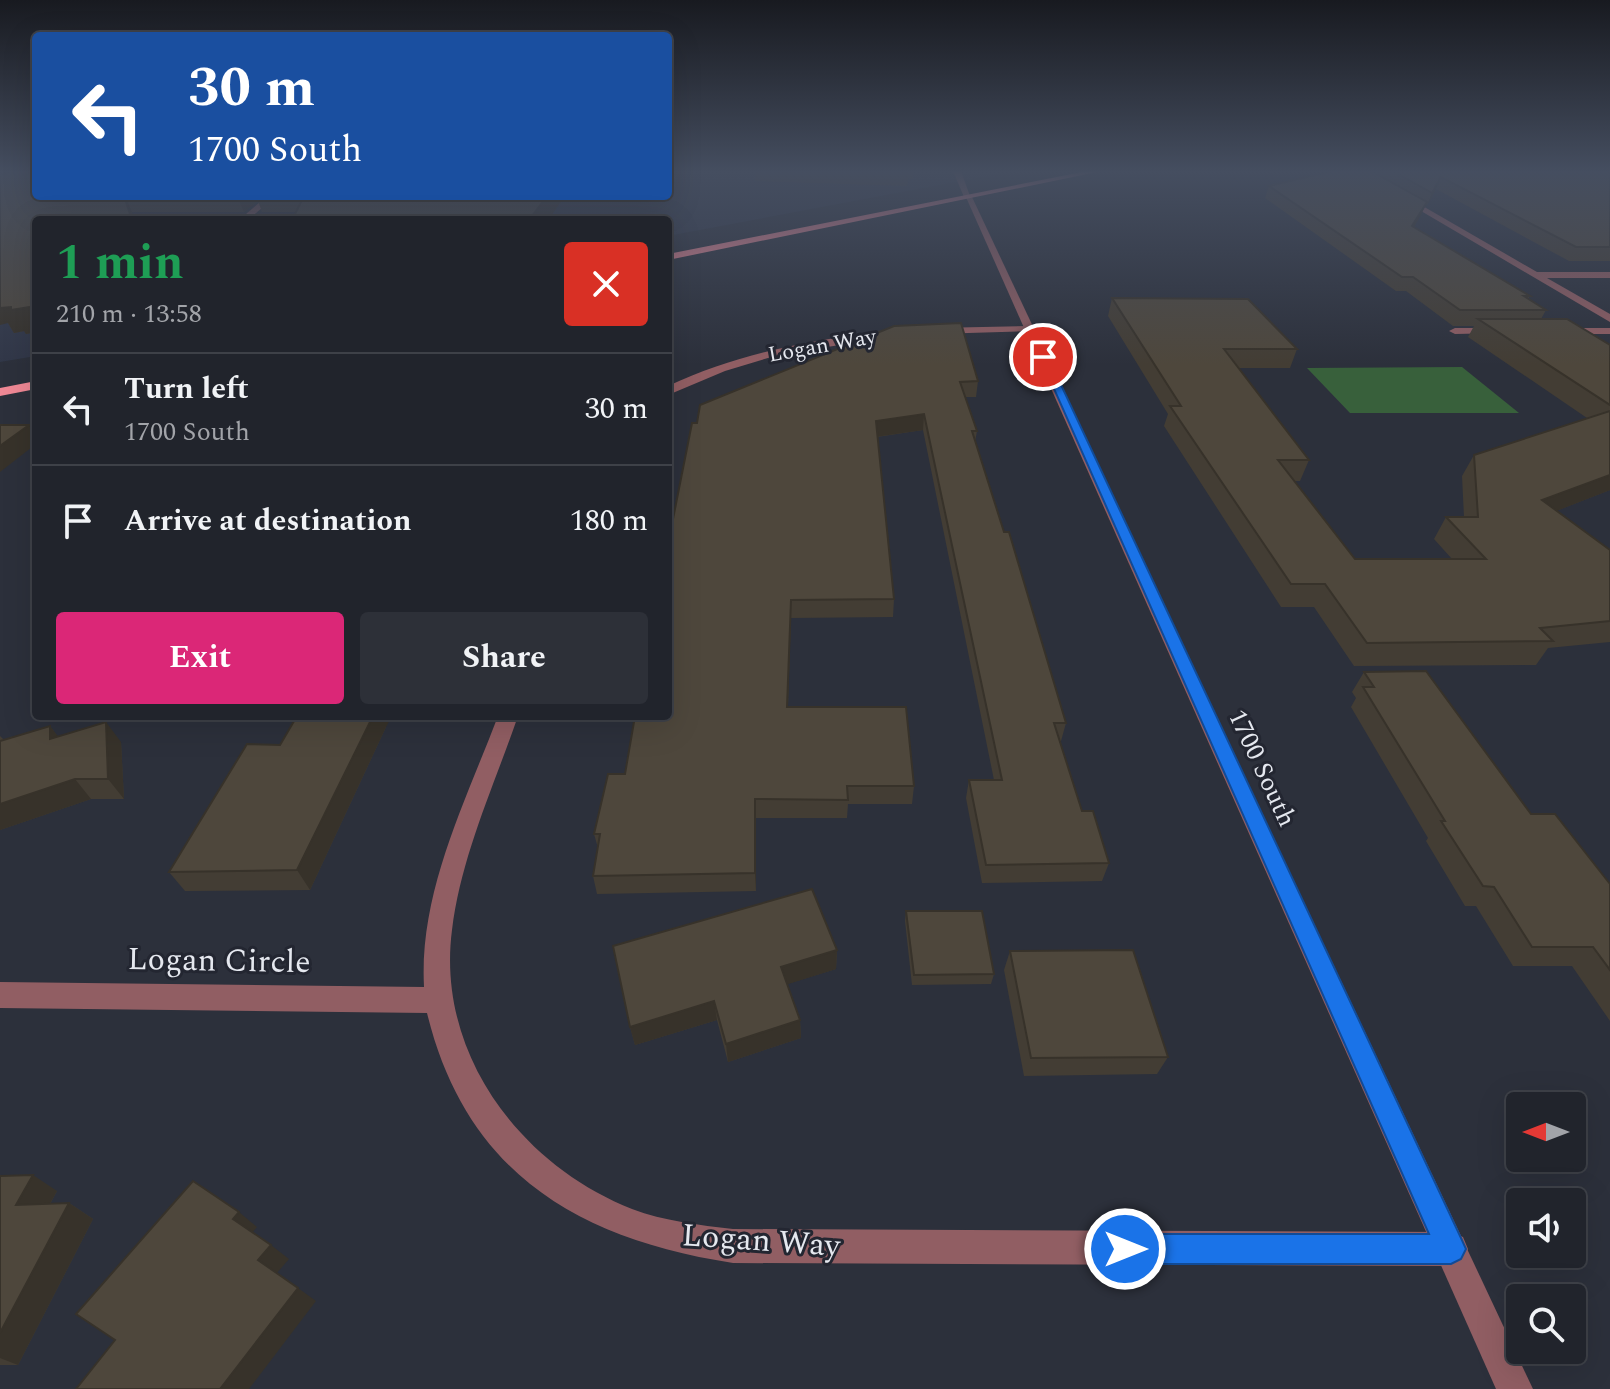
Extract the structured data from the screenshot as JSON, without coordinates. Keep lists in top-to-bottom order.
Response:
{
  "streets": {
    "street": ["Logan Way", "1700 South", "Logan Circle"]
  },
  "crossings": [
    ["Logan Way", "1700 South"],
    ["Logan Way", "Logan Circle"]
  ],
  "north": "left",
  "page": {
    "turn": ["30 m", "1700 South"],
    "heading": ["1 min", "210 m · 13:58"],
    "list": [
      {
        "name": "Turn left",
        "note": "1700 South",
        "value": "30 m"
      },
      {
        "name": "Arrive at destination",
        "value": "180 m"
      }
    ],
    "buttons": ["Exit", "Share"]
  }
}
